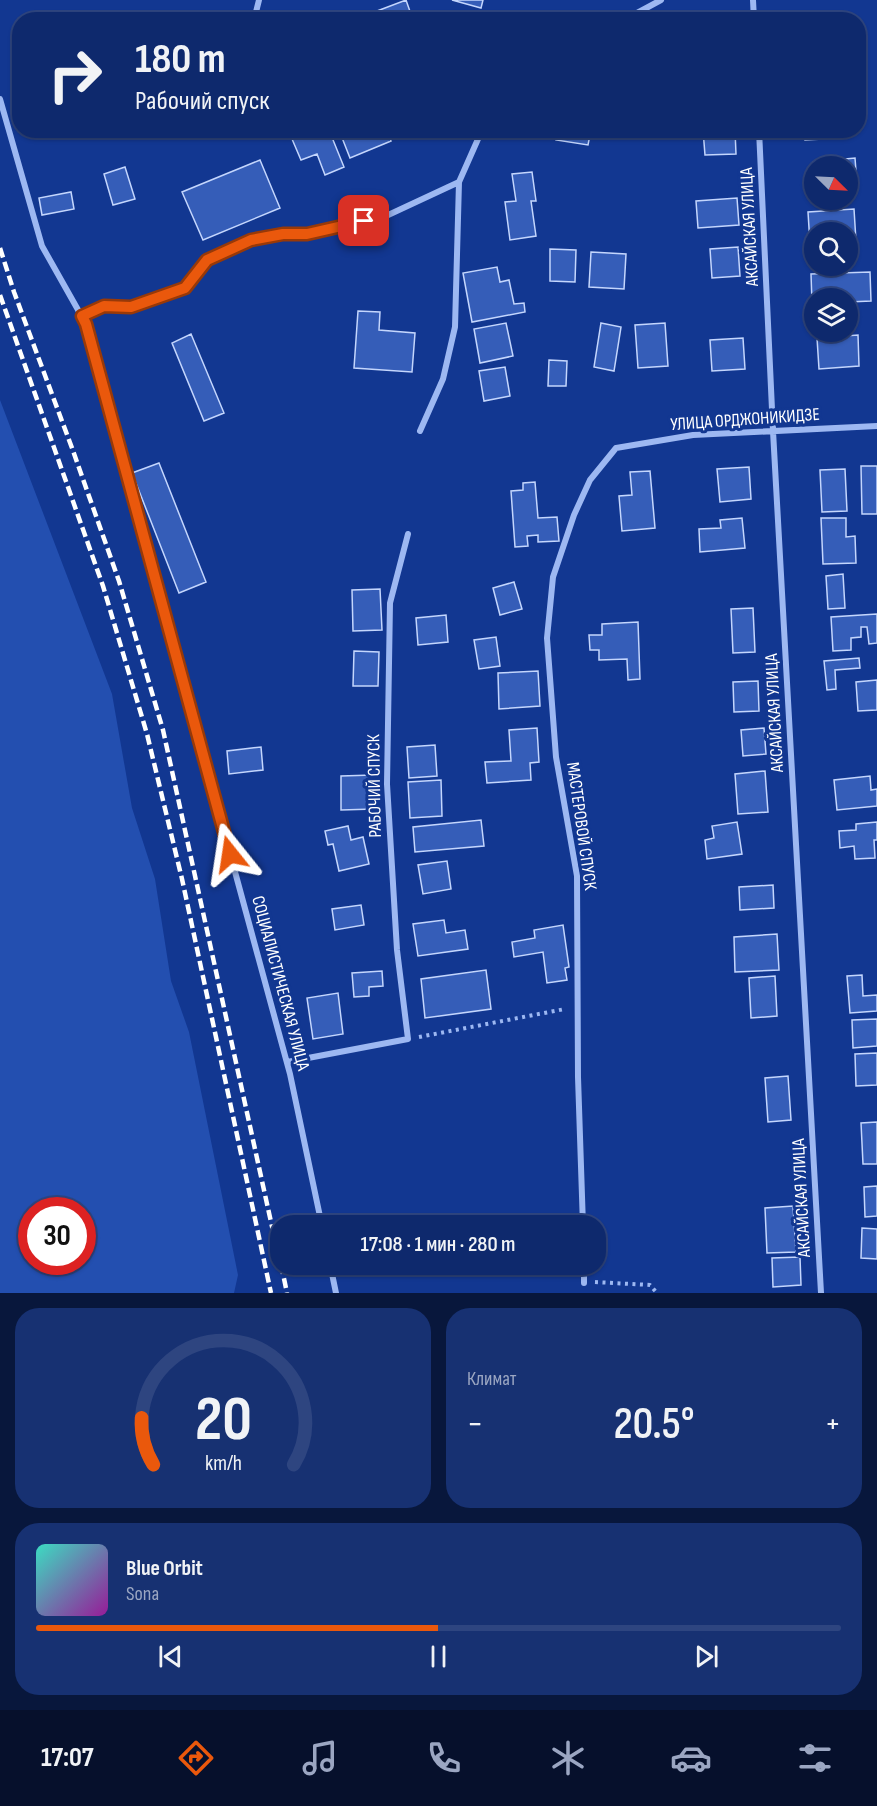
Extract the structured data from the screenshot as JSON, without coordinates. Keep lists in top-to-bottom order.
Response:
{
  "streets": {
    "street": [
      "АКСАЙСКАЯ УЛИЦА",
      "УЛИЦА ОРДЖОНИКИДЗЕ",
      "РАБОЧИЙ СПУСК",
      "МАСТЕРОВОЙ СПУСК",
      "СОЦИАЛИСТИЧЕСКАЯ УЛИЦА"
    ]
  },
  "crossings": [
    ["АКСАЙСКАЯ УЛИЦА", "УЛИЦА ОРДЖОНИКИДЗЕ"],
    ["УЛИЦА ОРДЖОНИКИДЗЕ", "МАСТЕРОВОЙ СПУСК"]
  ],
  "north": "bottom right",
  "page": {
    "turn": ["180 m", "Рабочий спуск"],
    "limit": "30",
    "trip": "17:08 · 1 мин · 280 m",
    "tile": "Климат",
    "heat": ["−", "20.5°", "+"],
    "song": ["Blue Orbit", "Sona"],
    "tabs": "17:07",
    "gauge": ["20", "km/h"]
  }
}
